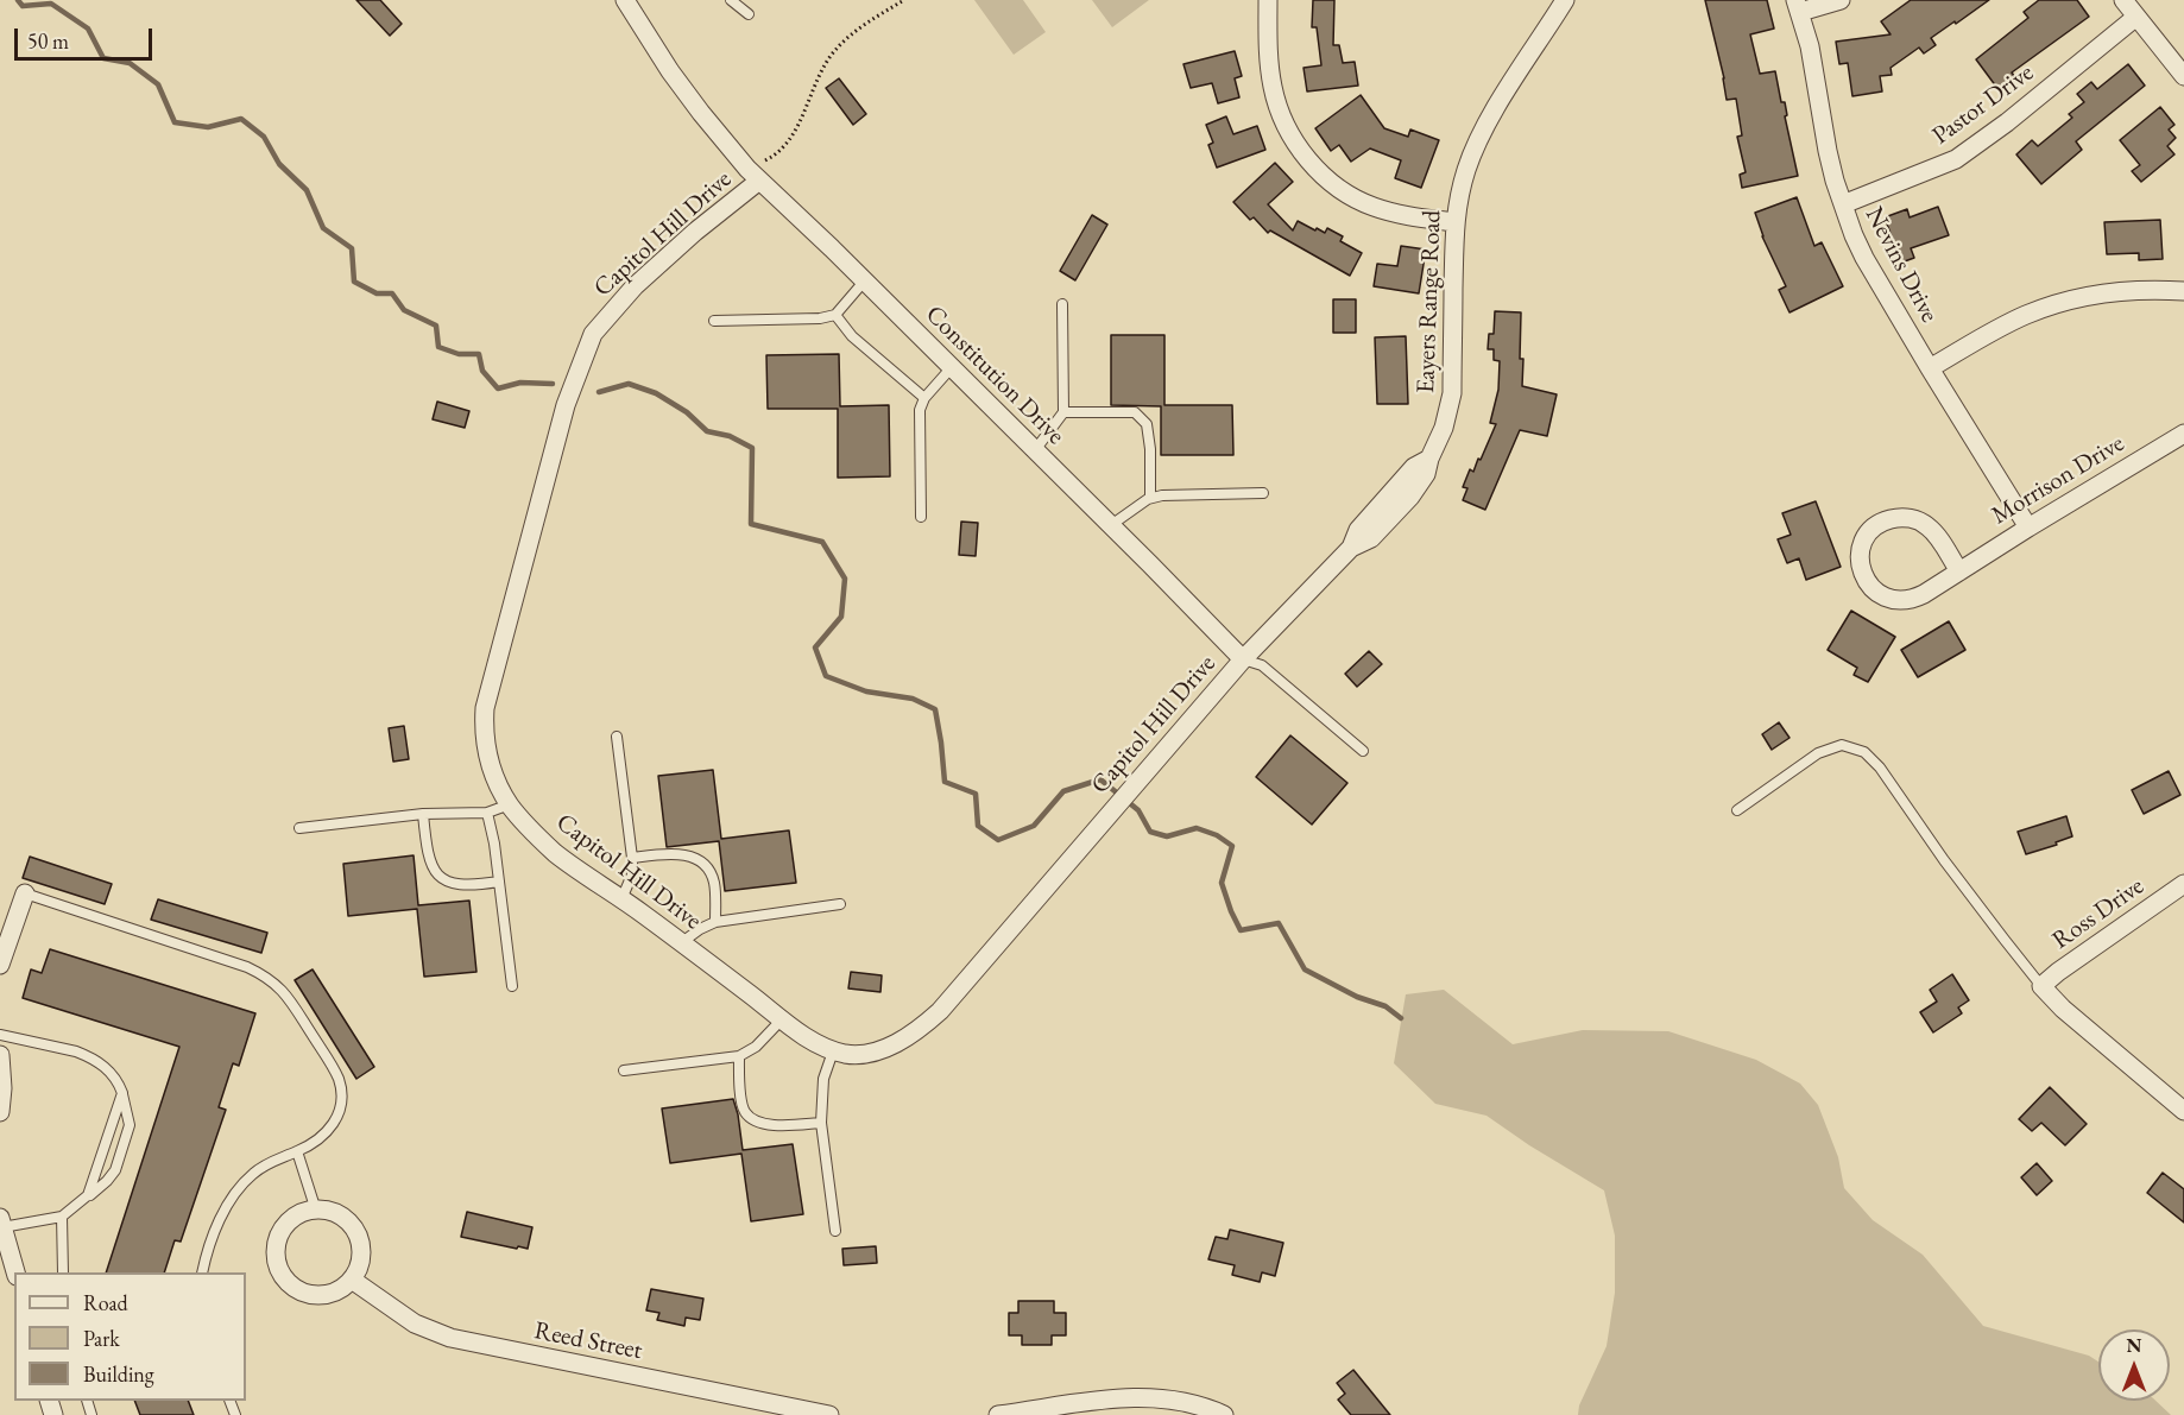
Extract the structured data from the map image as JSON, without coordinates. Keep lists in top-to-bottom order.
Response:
{
  "streets": {
    "street": [
      "Pastor Drive",
      "Capitol Hill Drive",
      "Nevins Drive",
      "Eayers Range Road",
      "Constitution Drive",
      "Morrison Drive",
      "Ross Drive",
      "Reed Street"
    ]
  },
  "crossings": [
    ["Pastor Drive", "Nevins Drive"],
    ["Capitol Hill Drive", "Eayers Range Road"],
    ["Capitol Hill Drive", "Constitution Drive"],
    ["Nevins Drive", "Morrison Drive"],
    ["Eayers Range Road", "Constitution Drive"]
  ],
  "legend": ["Road", "Park", "Building"],
  "scale_bar": "50 m",
  "north": "top"
}
